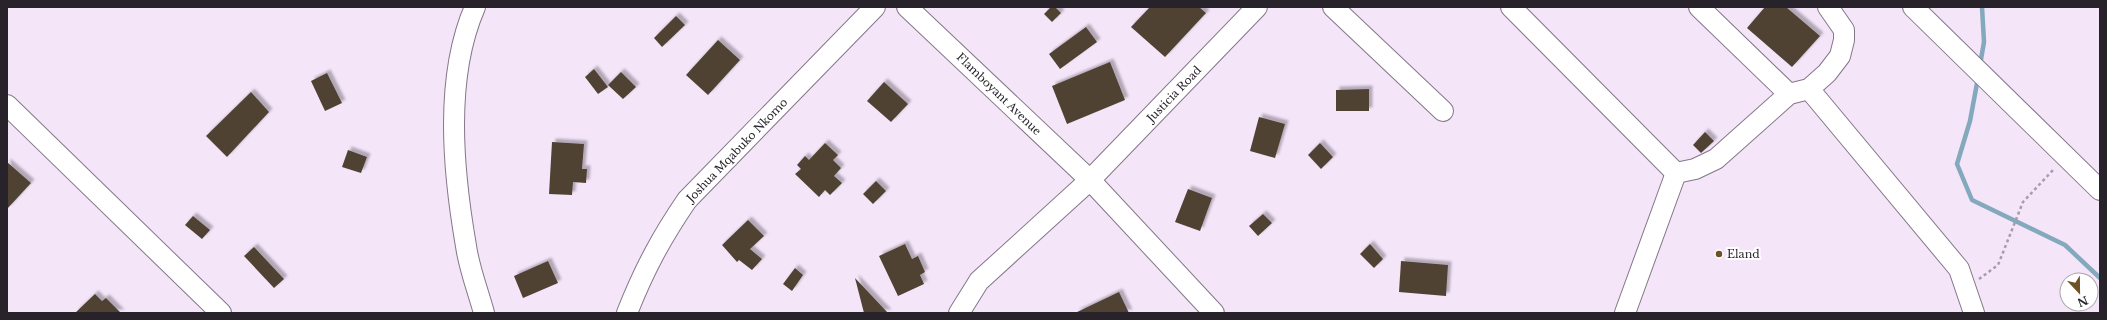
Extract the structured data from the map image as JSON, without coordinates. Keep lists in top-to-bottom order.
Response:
{
  "streets": {
    "street": ["Flamboyant Avenue", "Justicia Road", "Joshua Mqabuko Nkomo"]
  },
  "crossings": [
    ["Flamboyant Avenue", "Justicia Road"]
  ],
  "places": ["Eland"],
  "north": "bottom"
}
